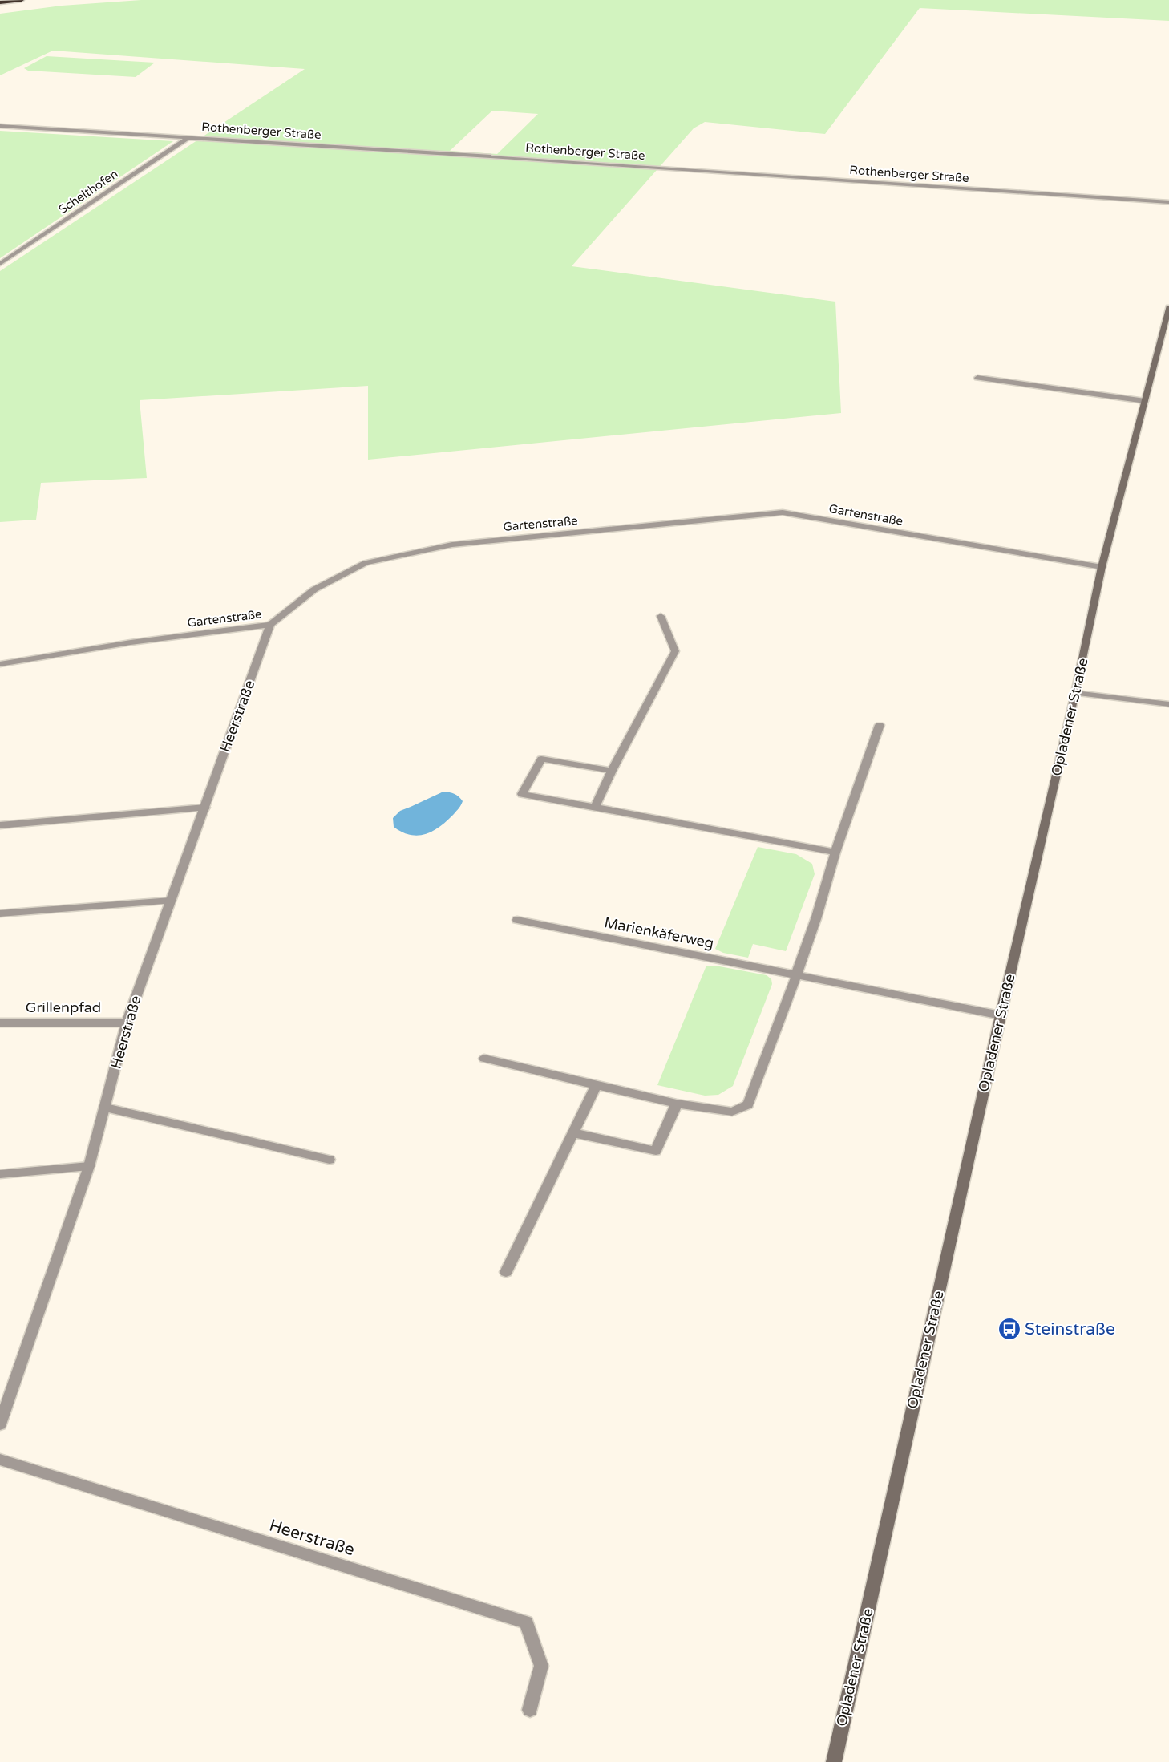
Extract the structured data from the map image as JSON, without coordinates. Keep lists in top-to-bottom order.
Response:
{
  "streets": {
    "main road": ["Opladener Straße"],
    "street": [
      "Rothenberger Straße",
      "Schelthofen",
      "Gartenstraße",
      "Heerstraße",
      "Marienkäferweg",
      "Grillenpfad"
    ]
  },
  "crossings": [
    ["Rothenberger Straße", "Schelthofen"],
    ["Gartenstraße", "Heerstraße"],
    ["Gartenstraße", "Opladener Straße"],
    ["Heerstraße", "Grillenpfad"],
    ["Opladener Straße", "Marienkäferweg"]
  ],
  "places": {
    "bus stop": ["Steinstraße"]
  }
}
